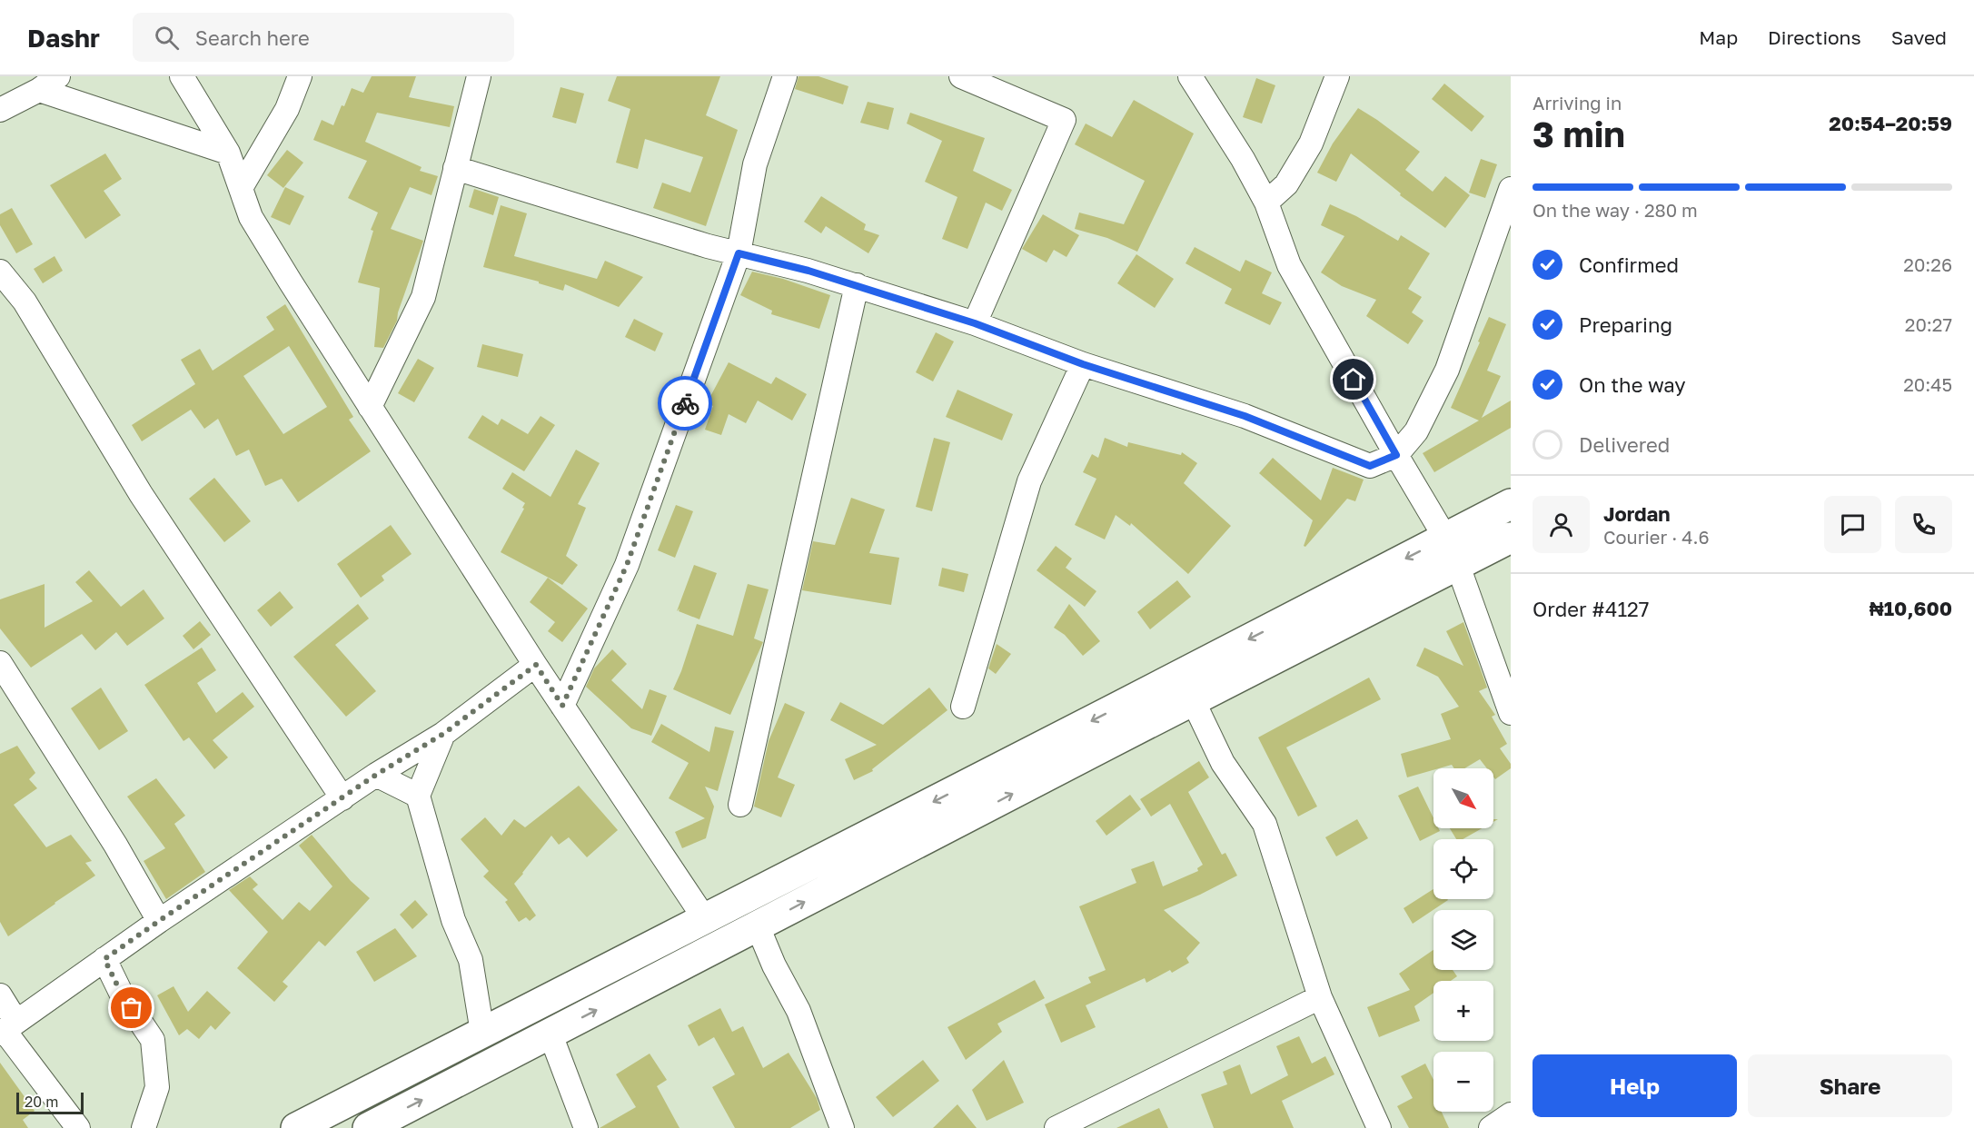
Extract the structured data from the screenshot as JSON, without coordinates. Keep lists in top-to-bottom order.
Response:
{
  "scale_bar": "20 m",
  "north": "bottom right",
  "page": {
    "header": "Dashr",
    "search": "Search here",
    "nav": ["Map", "Directions", "Saved"],
    "heading": ["3 min", "Arriving in", "20:54–20:59"],
    "panel": [
      "Jordan",
      "Courier · 4.6",
      "Order #4127",
      "₦10,600"
    ],
    "bar": "On the way · 280 m",
    "list": [
      ["Confirmed", "20:26"],
      ["Preparing", "20:27"],
      ["On the way", "20:45"],
      "Delivered"
    ],
    "map_buttons": ["+", "−"],
    "buttons": ["Help", "Share"],
    "scale": "20 m"
  }
}
